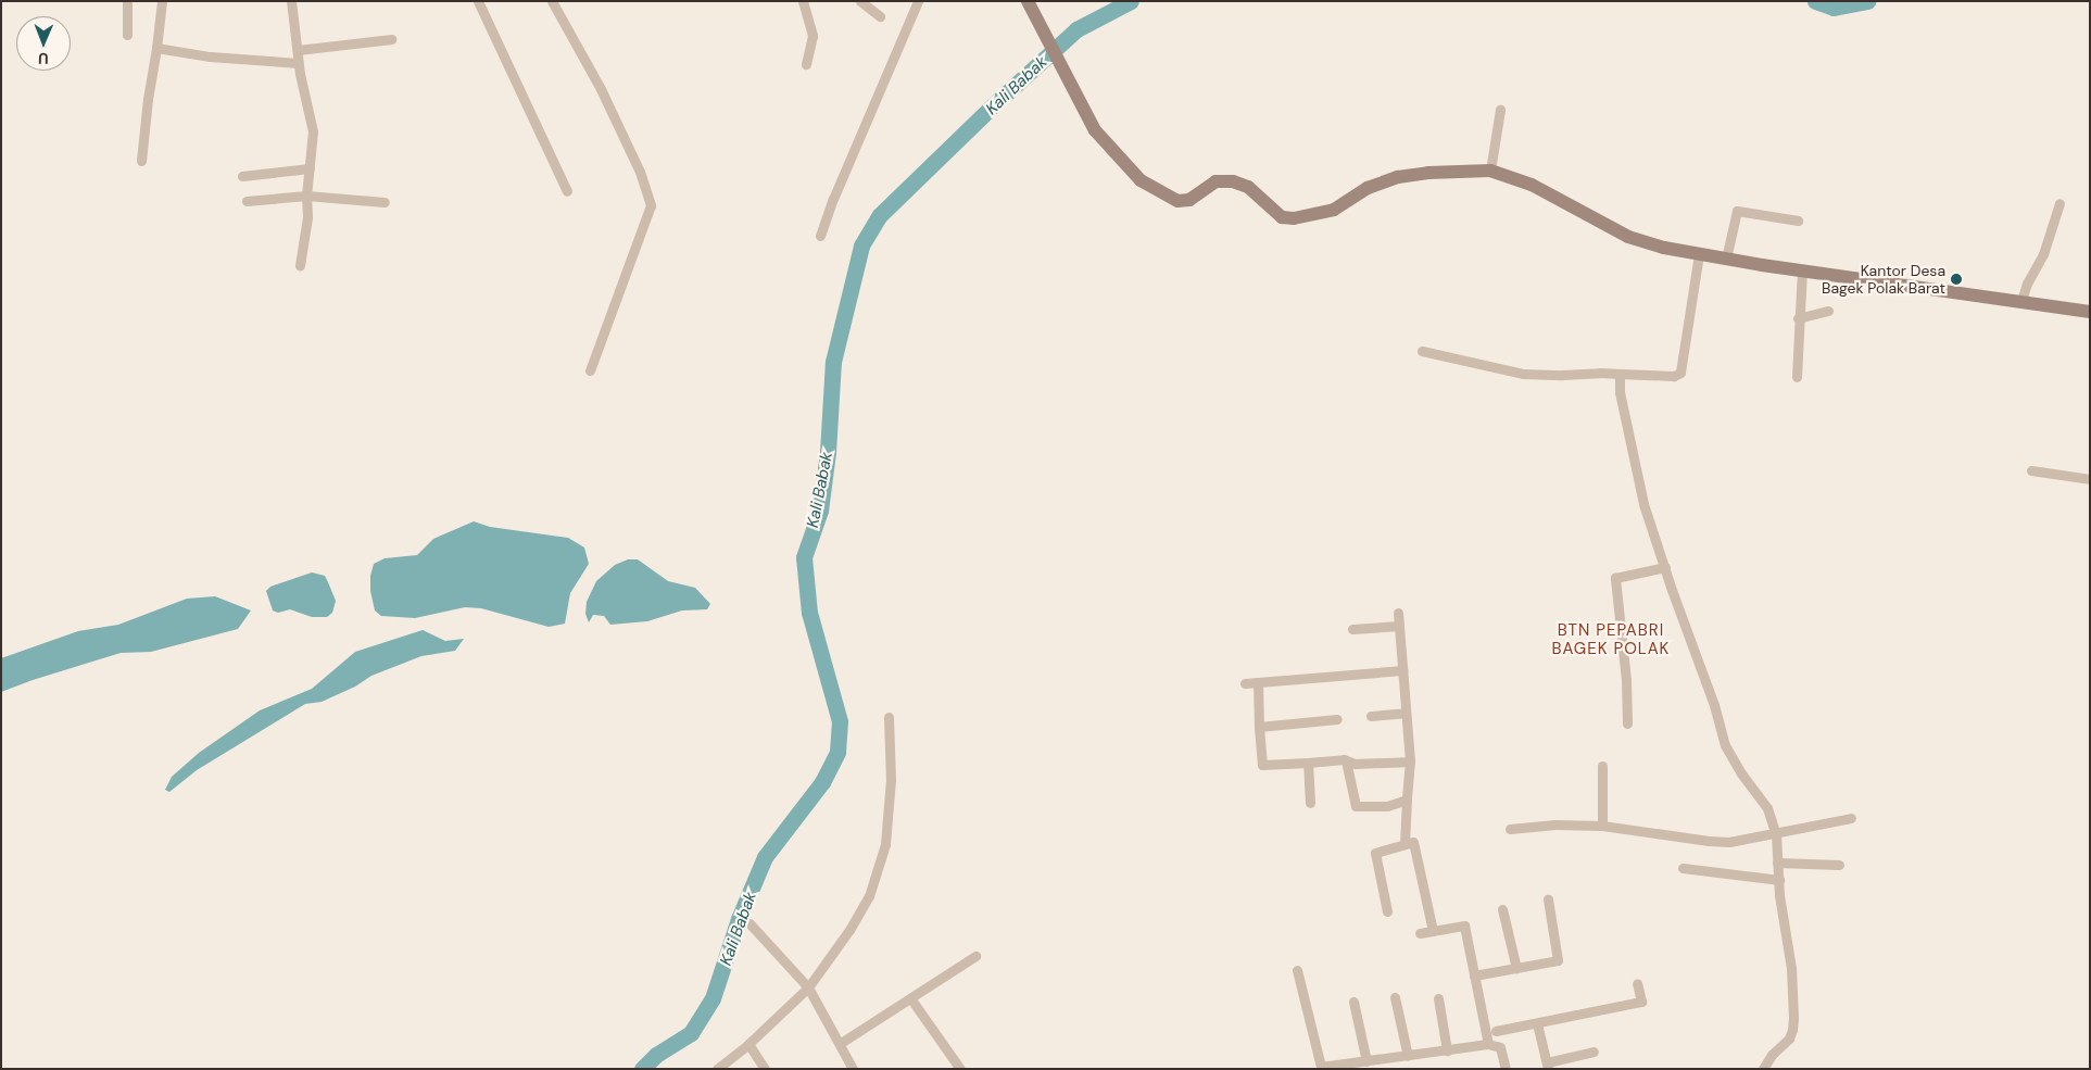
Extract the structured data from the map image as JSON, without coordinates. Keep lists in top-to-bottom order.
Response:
{
  "districts": ["BTN PEPABRI BAGEK POLAK"],
  "water": ["Kali Babak"],
  "places": ["Kantor Desa Bagek Polak Barat"],
  "north": "bottom"
}
